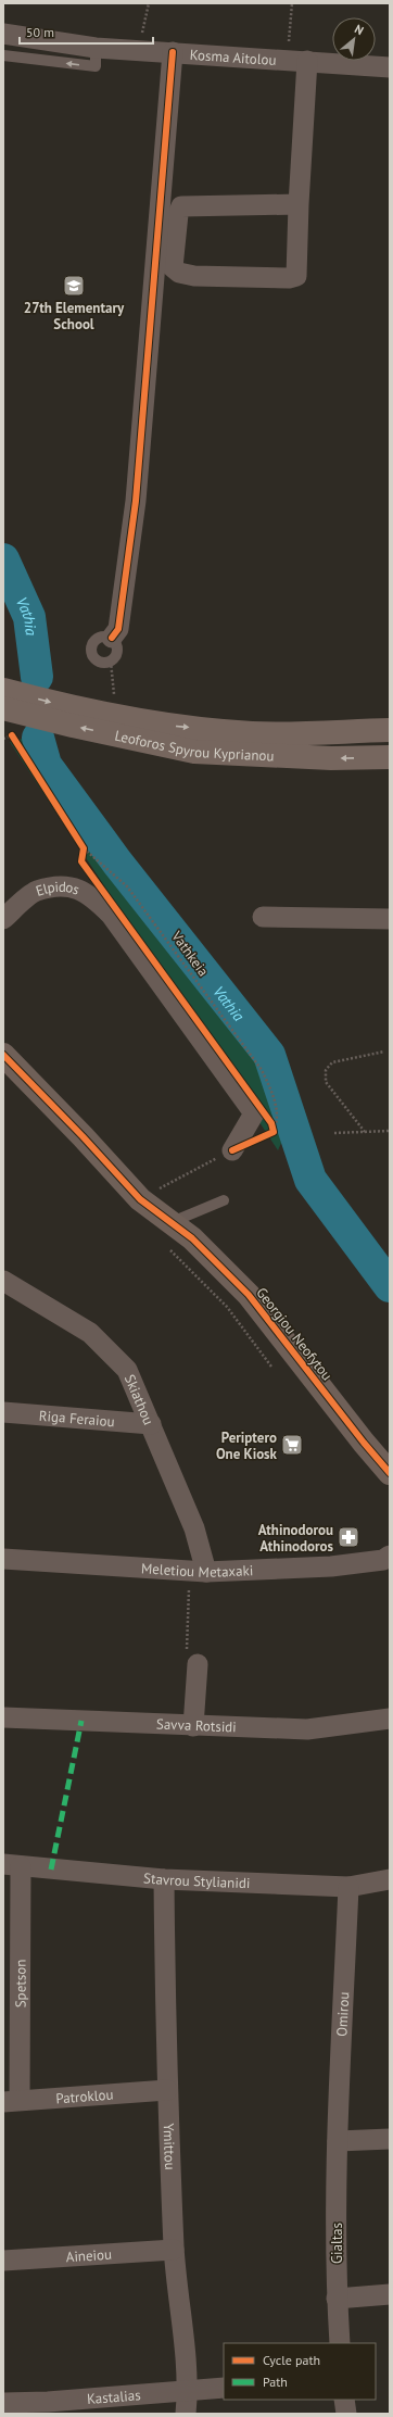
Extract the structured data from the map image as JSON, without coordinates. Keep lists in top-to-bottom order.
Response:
{
  "streets": {
    "main road": ["Leoforos Spyrou Kyprianou"],
    "street": [
      "Kosma Aitolou",
      "Elpidos",
      "Georgiou Neofytou",
      "Skiathou",
      "Riga Feraiou",
      "Meletiou Metaxaki",
      "Savva Rotsidi",
      "Stavrou Stylianidi",
      "Spetson",
      "Omirou",
      "Patroklou",
      "Ymittou",
      "Gialtas",
      "Aineiou",
      "Kastalias"
    ],
    "path": ["Vathkeia"]
  },
  "crossings": [
    ["Skiathou", "Riga Feraiou"],
    ["Skiathou", "Meletiou Metaxaki"],
    ["Stavrou Stylianidi", "Spetson"],
    ["Stavrou Stylianidi", "Omirou"],
    ["Stavrou Stylianidi", "Ymittou"],
    ["Spetson", "Patroklou"],
    ["Omirou", "Gialtas"],
    ["Patroklou", "Ymittou"],
    ["Ymittou", "Aineiou"],
    ["Ymittou", "Kastalias"]
  ],
  "water": ["Vathia"],
  "places": {
    "school or university": ["27th Elementary School"],
    "supermarket": ["Periptero One Kiosk"],
    "pharmacy": ["Athinodorou Athinodoros"]
  },
  "legend": ["Cycle path", "Path"],
  "scale_bar": "50 m",
  "north": "top right"
}
